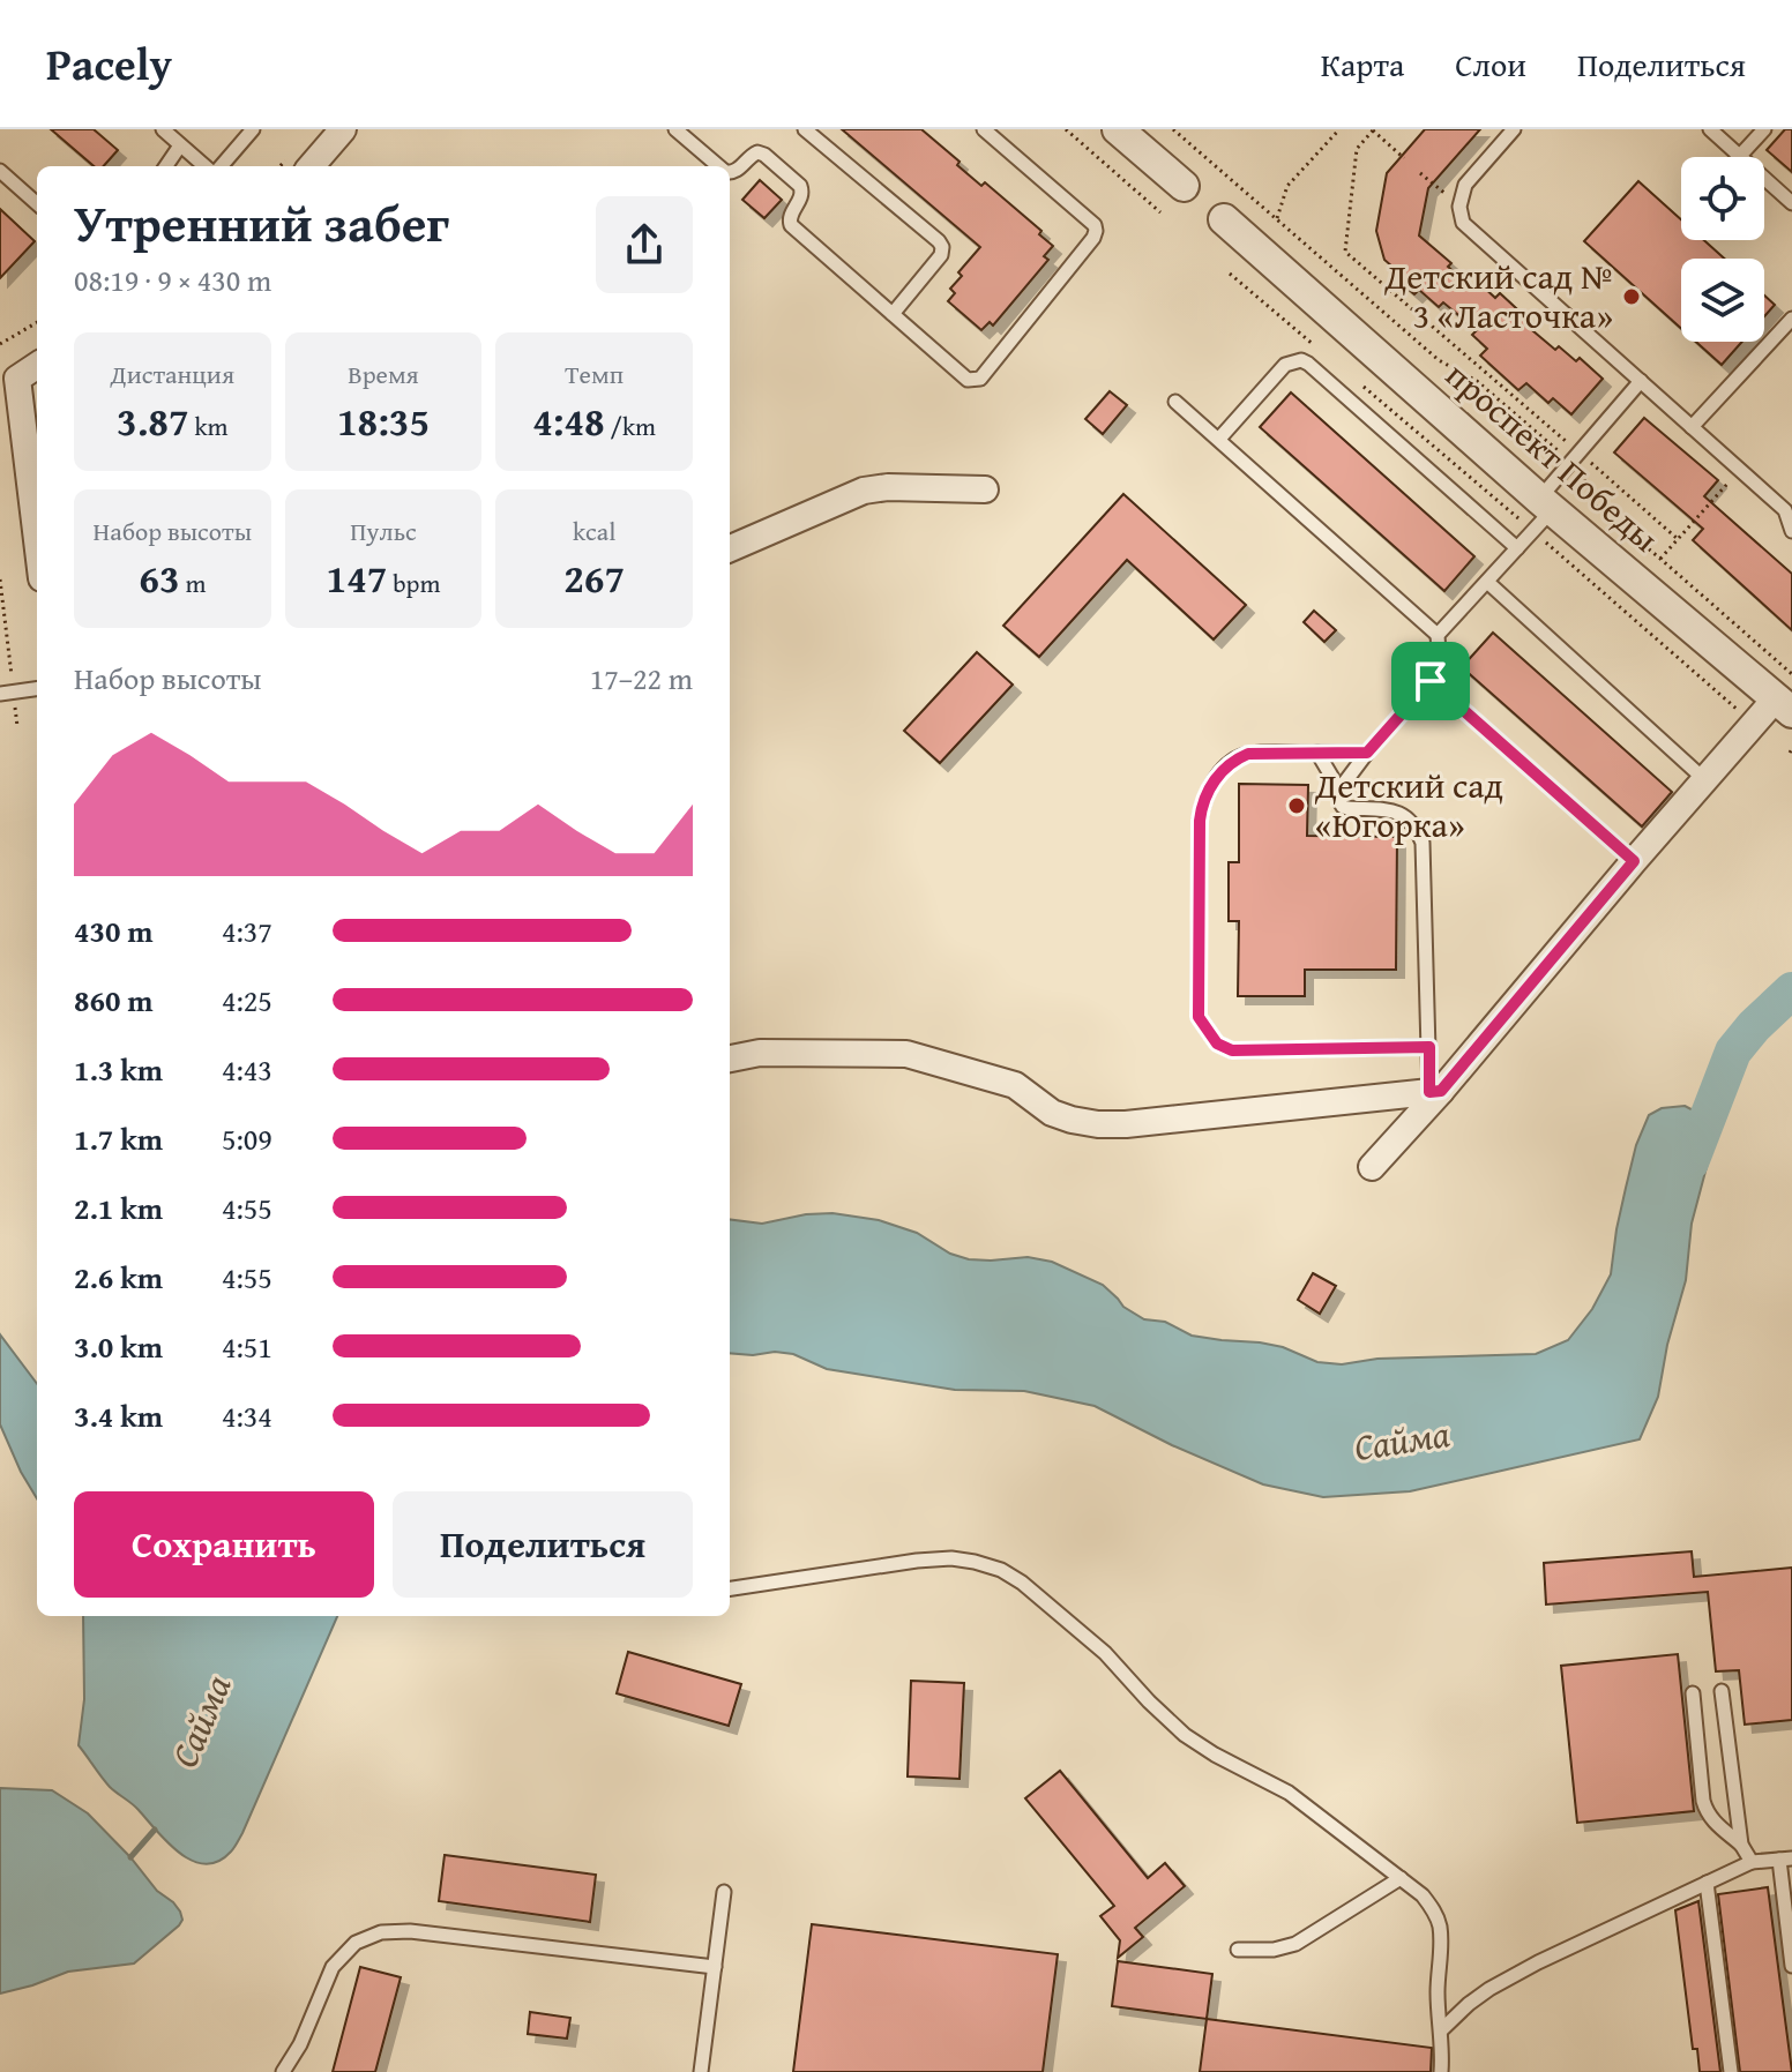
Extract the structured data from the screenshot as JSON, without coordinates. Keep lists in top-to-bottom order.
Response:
{
  "streets": {
    "street": ["проспект Победы"]
  },
  "water": ["Сайма"],
  "places": ["Детский сад № 3 «Ласточка»", "Детский сад «Югорка»"],
  "page": {
    "header": "Pacely",
    "nav": ["Карта", "Слои", "Поделиться"],
    "heading": ["Утренний забег", "08:19 · 9 × 430 m"],
    "stats": [
      ["Дистанция", "3.87 km"],
      ["Время", "18:35"],
      ["Темп", "4:48 /km"],
      ["Набор высоты", "63 m"],
      ["Пульс", "147 bpm"],
      ["kcal", "267"]
    ],
    "chart": ["Набор высоты", "17–22 m"],
    "list": [
      {
        "name": "430 m",
        "note": "4:37"
      },
      {
        "name": "860 m",
        "note": "4:25"
      },
      {
        "name": "1.3 km",
        "note": "4:43"
      },
      {
        "name": "1.7 km",
        "note": "5:09"
      },
      {
        "name": "2.1 km",
        "note": "4:55"
      },
      {
        "name": "2.6 km",
        "note": "4:55"
      },
      {
        "name": "3.0 km",
        "note": "4:51"
      },
      {
        "name": "3.4 km",
        "note": "4:34"
      }
    ],
    "buttons": ["Сохранить", "Поделиться"]
  }
}
